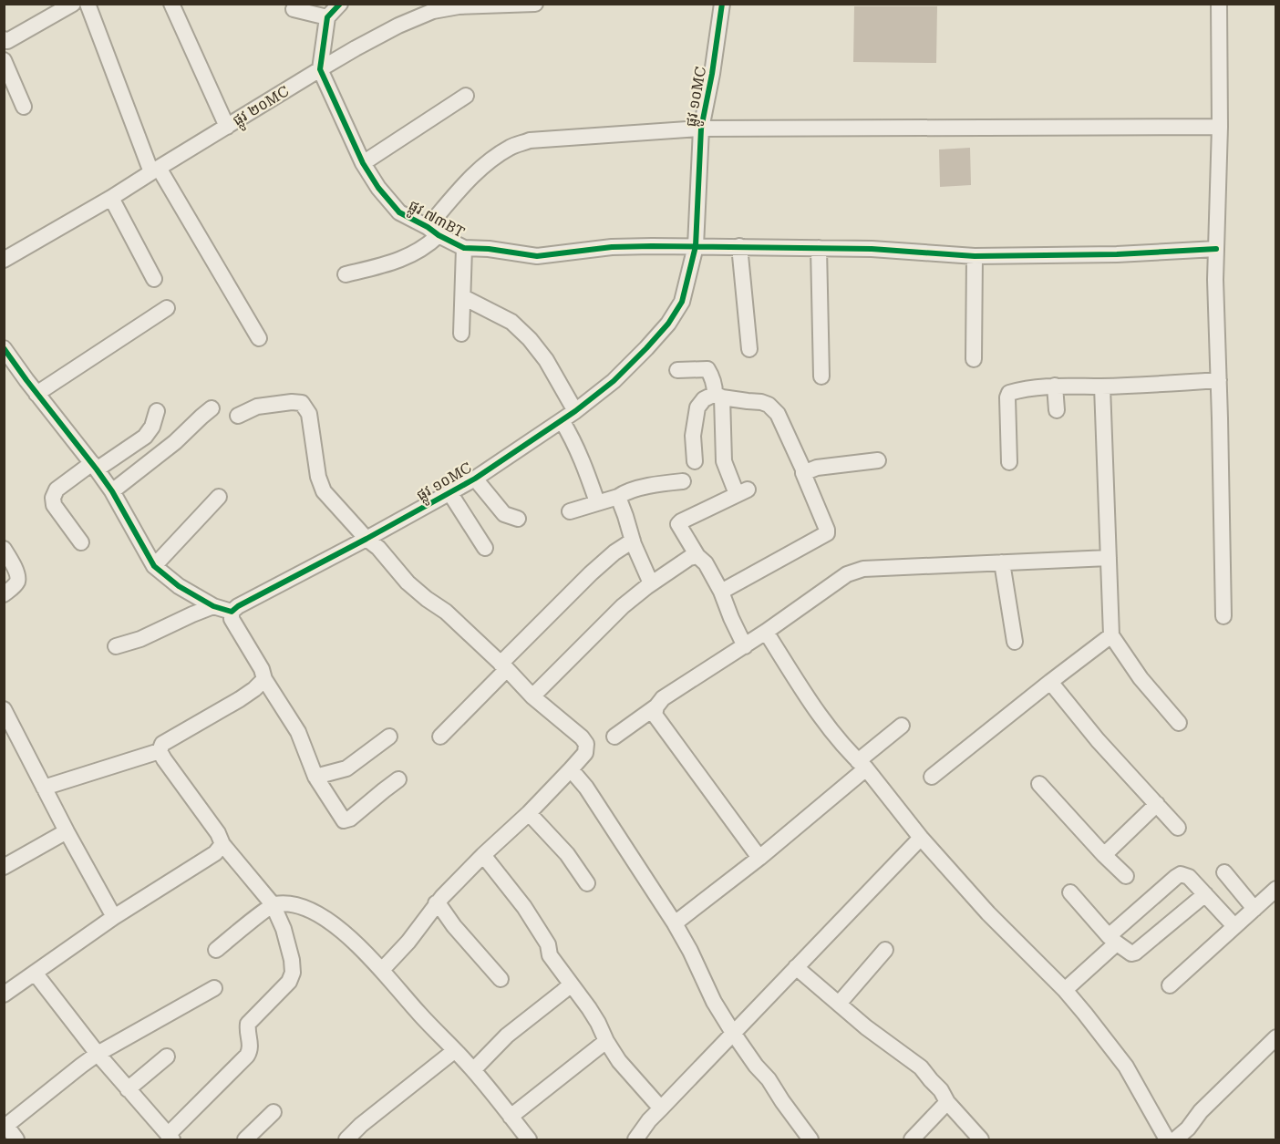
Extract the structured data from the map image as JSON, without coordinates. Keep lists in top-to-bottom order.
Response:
{
  "streets": {
    "street": ["ផ្លូវ ១០MC", "ផ្លូវ ២០MC", "ផ្លូវ ៧៣BT"]
  },
  "crossings": [
    ["ផ្លូវ ១០MC", "ផ្លូវ ៧៣BT"],
    ["ផ្លូវ ២០MC", "ផ្លូវ ៧៣BT"]
  ]
}
